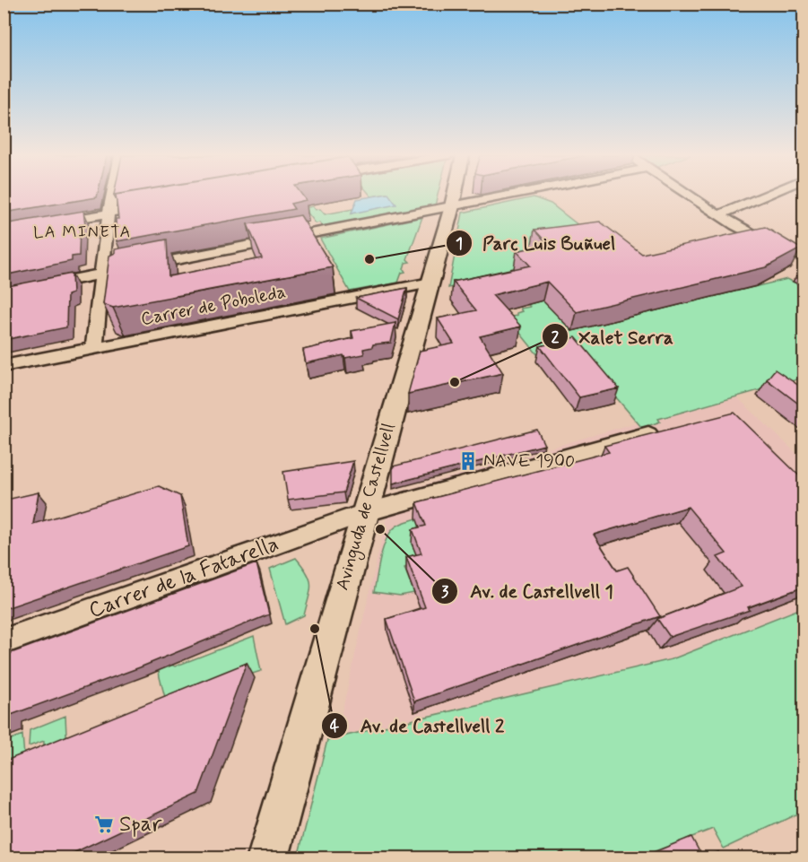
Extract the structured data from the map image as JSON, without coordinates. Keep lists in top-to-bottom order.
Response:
{
  "streets": {
    "street": ["Carrer de Poboleda", "Avinguda de Castellvell", "Carrer de la Fatarella"]
  },
  "crossings": [
    ["Carrer de Poboleda", "Avinguda de Castellvell"],
    ["Avinguda de Castellvell", "Carrer de la Fatarella"]
  ],
  "districts": ["LA MINETA"],
  "places": {
    "other": [
      "Parc Luis Buñuel",
      "Xalet Serra",
      "Av. de Castellvell 1",
      "Av. de Castellvell 2"
    ],
    "building": ["NAVE 1900"],
    "supermarket": ["Spar"]
  }
}
